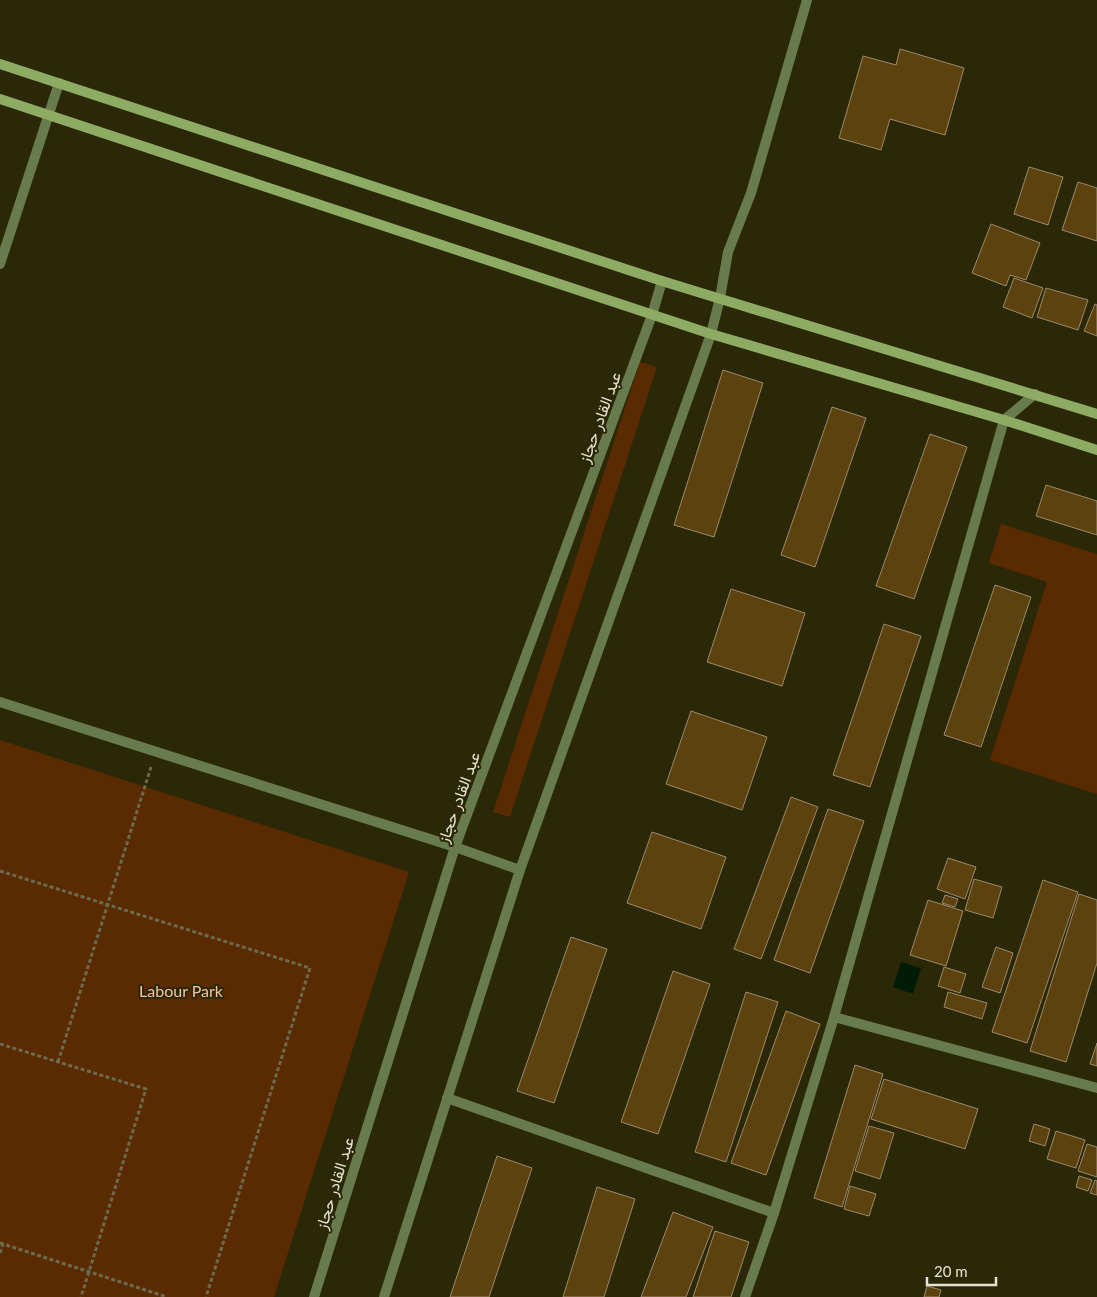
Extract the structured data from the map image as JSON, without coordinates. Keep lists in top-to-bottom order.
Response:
{
  "streets": {
    "street": ["عبد القادر حجاز"]
  },
  "parks": ["Labour Park"],
  "scale_bar": "20 m"
}
